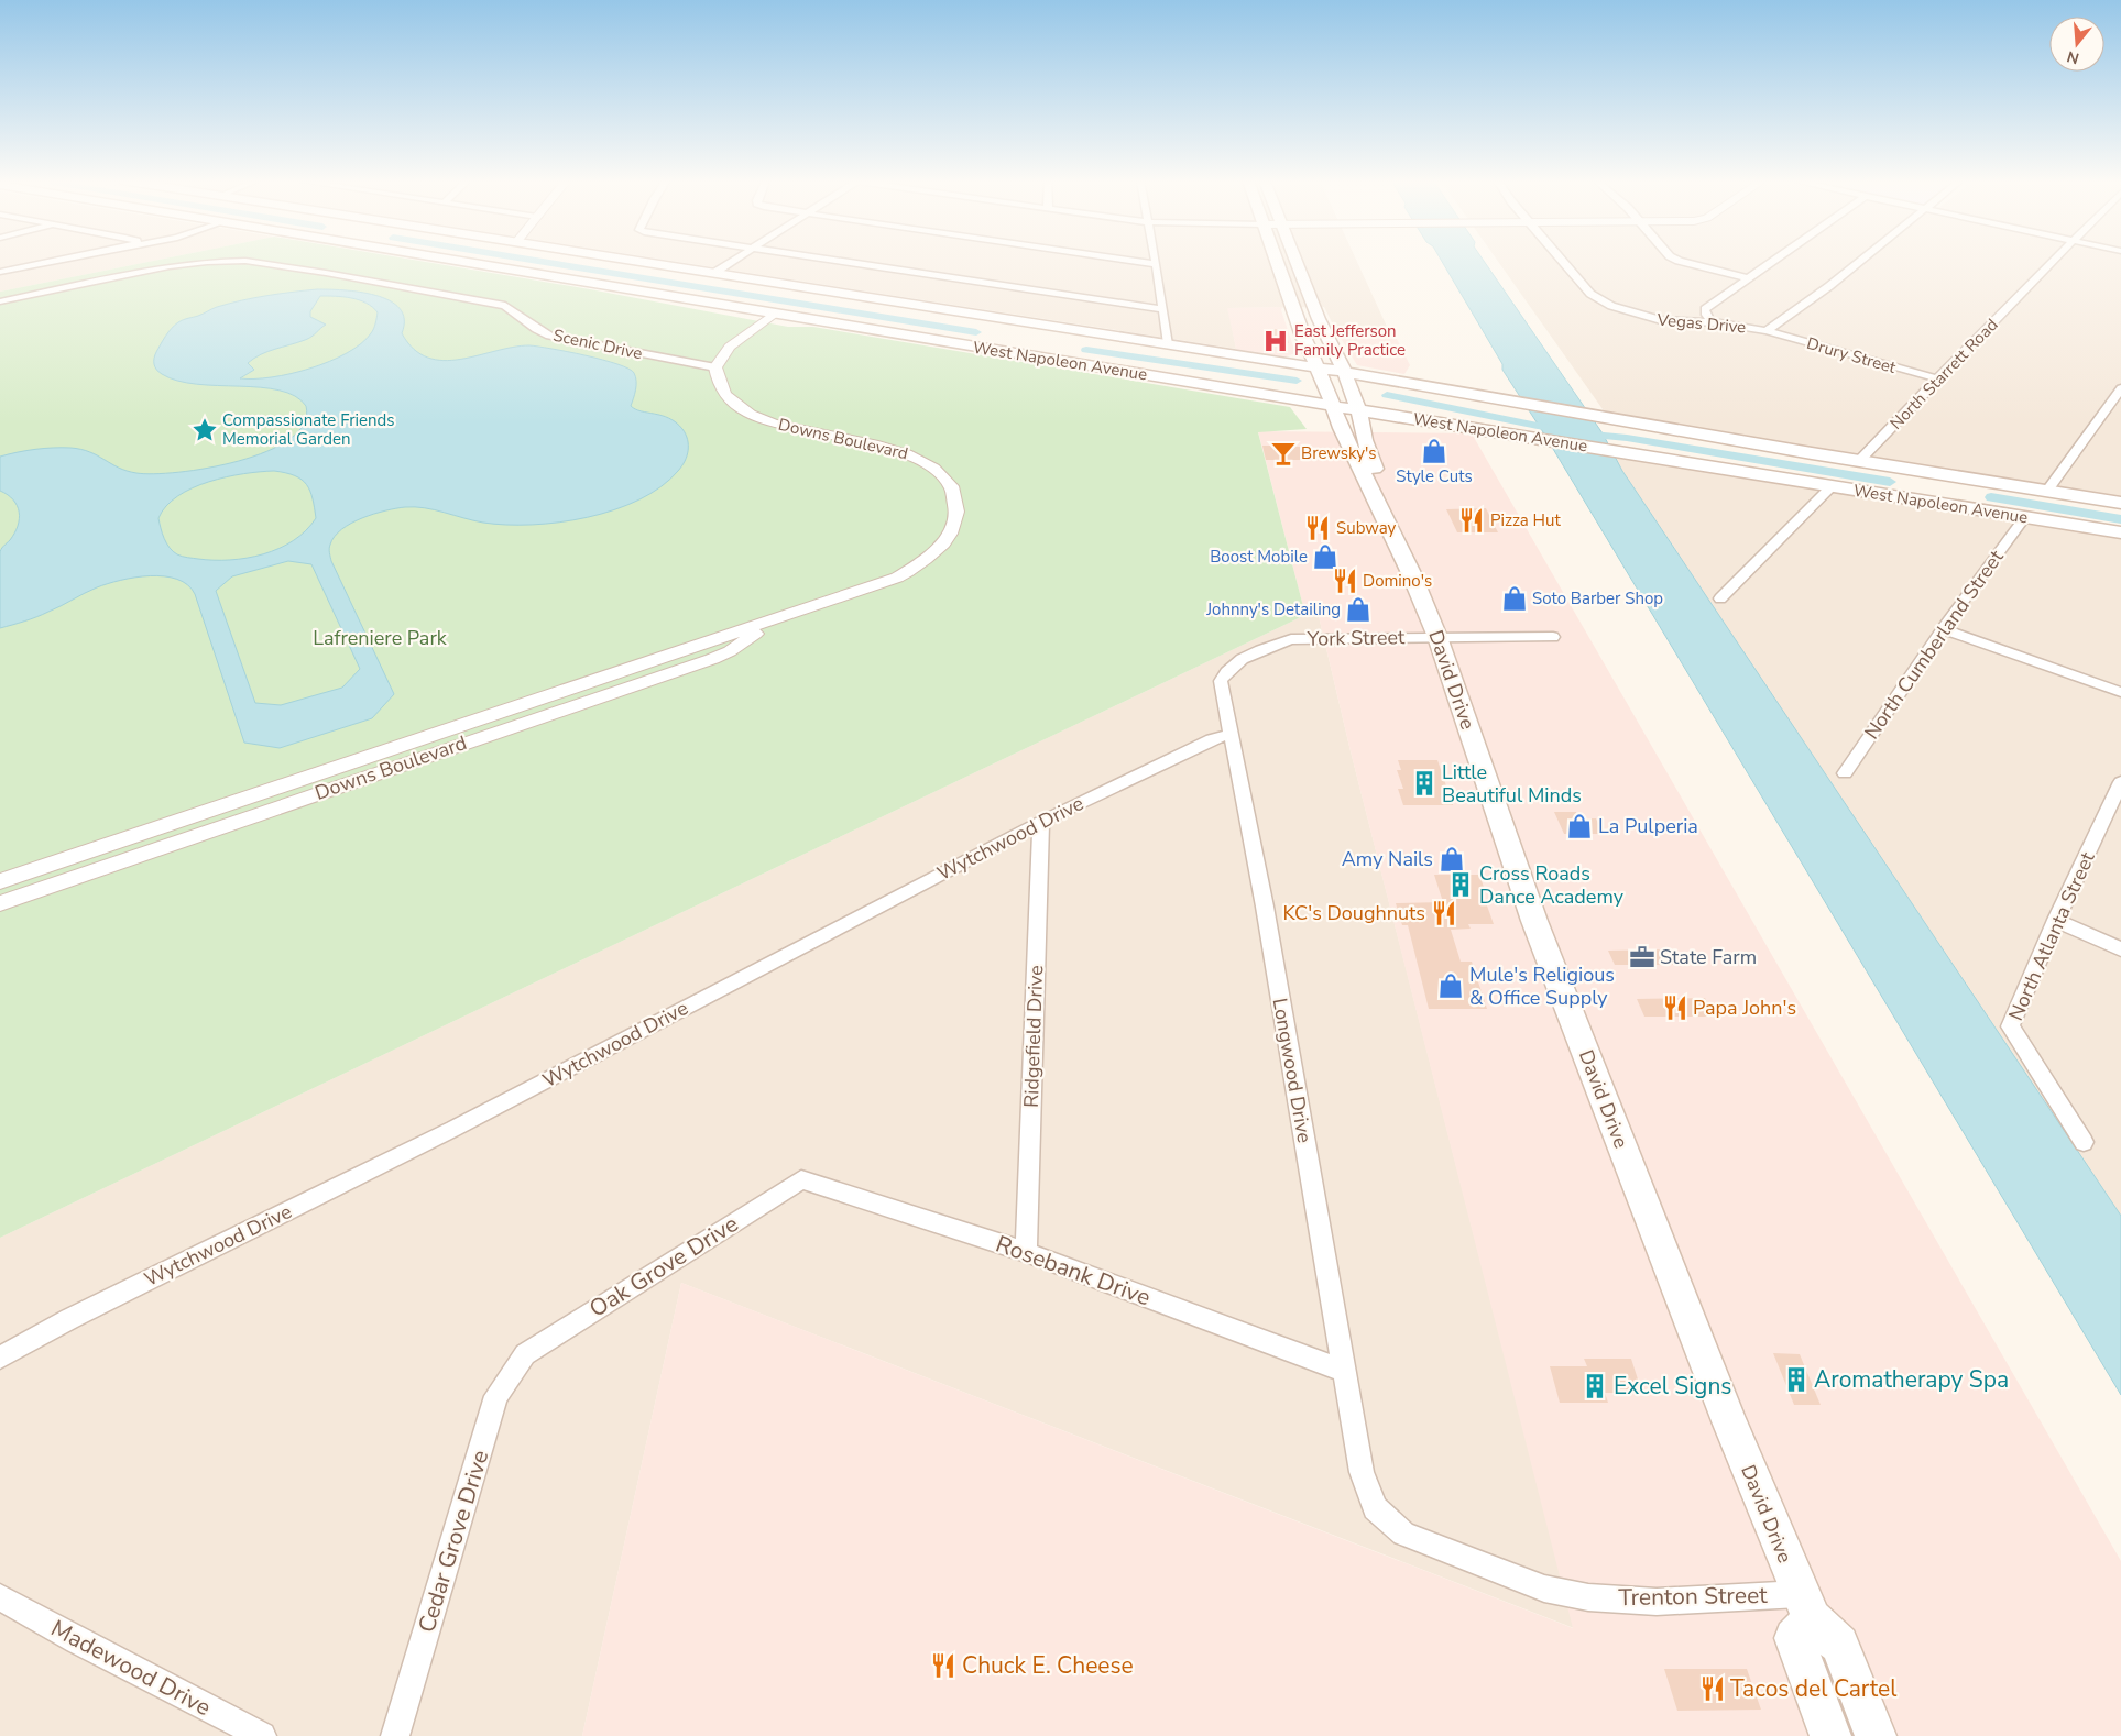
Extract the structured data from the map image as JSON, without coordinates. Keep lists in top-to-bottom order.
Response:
{
  "streets": {
    "main road": ["West Napoleon Avenue", "David Drive"],
    "street": [
      "Vegas Drive",
      "Scenic Drive",
      "Drury Street",
      "North Starrett Road",
      "Downs Boulevard",
      "York Street",
      "North Cumberland Street",
      "Wytchwood Drive",
      "North Atlanta Street",
      "Ridgefield Drive",
      "Longwood Drive",
      "Oak Grove Drive",
      "Rosebank Drive",
      "Cedar Grove Drive",
      "Trenton Street",
      "Madewood Drive"
    ]
  },
  "crossings": [
    ["Vegas Drive", "Drury Street"],
    ["Scenic Drive", "Downs Boulevard"],
    ["Drury Street", "North Starrett Road"],
    ["West Napoleon Avenue", "North Starrett Road"],
    ["West Napoleon Avenue", "North Cumberland Street"],
    ["West Napoleon Avenue", "David Drive"],
    ["York Street", "David Drive"],
    ["York Street", "Longwood Drive"],
    ["David Drive", "Trenton Street"],
    ["Wytchwood Drive", "Ridgefield Drive"],
    ["Wytchwood Drive", "Longwood Drive"],
    ["Ridgefield Drive", "Rosebank Drive"],
    ["Longwood Drive", "Rosebank Drive"],
    ["Longwood Drive", "Trenton Street"],
    ["Oak Grove Drive", "Rosebank Drive"],
    ["Oak Grove Drive", "Cedar Grove Drive"]
  ],
  "parks": ["Lafreniere Park"],
  "places": {
    "hospital": ["East Jefferson Family Practice"],
    "place": ["Compassionate Friends Memorial Garden"],
    "shop": [
      "Style Cuts",
      "Boost Mobile",
      "Soto Barber Shop",
      "Johnny's Detailing",
      "La Pulperia",
      "Amy Nails",
      "Mule's Religious & Office Supply"
    ],
    "bar": ["Brewsky's"],
    "restaurant": [
      "Pizza Hut",
      "Subway",
      "Domino's",
      "KC's Doughnuts",
      "Papa John's",
      "Chuck E. Cheese",
      "Tacos del Cartel"
    ],
    "building": [
      "Little Beautiful Minds",
      "Cross Roads Dance Academy",
      "Aromatherapy Spa",
      "Excel Signs"
    ],
    "office": ["State Farm"]
  },
  "north": "bottom"
}
